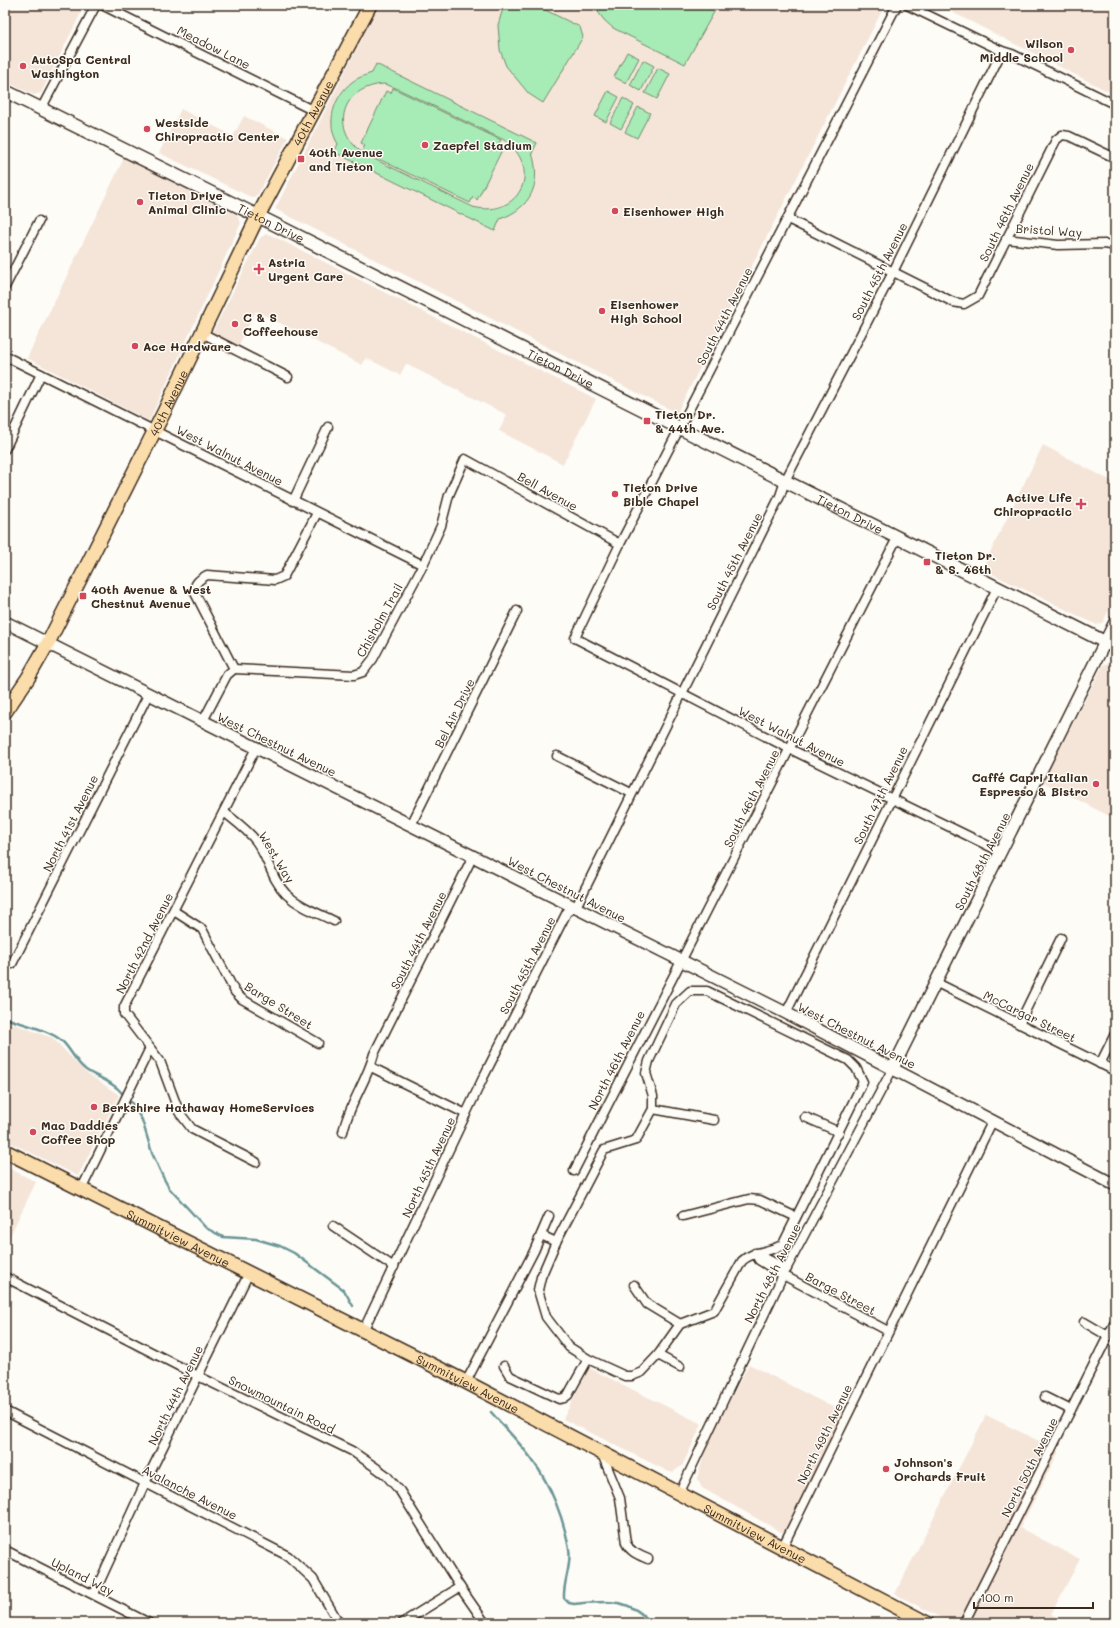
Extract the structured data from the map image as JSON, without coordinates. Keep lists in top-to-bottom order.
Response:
{
  "streets": {
    "main road": ["40th Avenue", "Tieton Drive", "Summitview Avenue"],
    "street": [
      "Meadow Lane",
      "South 46th Avenue",
      "Bristol Way",
      "South 45th Avenue",
      "South 44th Avenue",
      "West Walnut Avenue",
      "Bell Avenue",
      "Chisholm Trail",
      "Bel Air Drive",
      "West Chestnut Avenue",
      "South 47th Avenue",
      "North 41st Avenue",
      "West Way",
      "South 48th Avenue",
      "North 42nd Avenue",
      "Barge Street",
      "McCargar Street",
      "North 46th Avenue",
      "North 45th Avenue",
      "North 48th Avenue",
      "North 44th Avenue",
      "Snowmountain Road",
      "North 49th Avenue",
      "North 50th Avenue",
      "Avalanche Avenue",
      "Upland Way"
    ]
  },
  "crossings": [
    ["Meadow Lane", "40th Avenue"],
    ["40th Avenue", "Tieton Drive"],
    ["40th Avenue", "West Walnut Avenue"],
    ["40th Avenue", "West Chestnut Avenue"],
    ["South 46th Avenue", "Tieton Drive"],
    ["South 46th Avenue", "Bristol Way"],
    ["South 46th Avenue", "South 45th Avenue"],
    ["South 46th Avenue", "West Walnut Avenue"],
    ["South 46th Avenue", "West Chestnut Avenue"],
    ["South 46th Avenue", "North 46th Avenue"],
    ["Tieton Drive", "South 45th Avenue"],
    ["Tieton Drive", "South 44th Avenue"],
    ["Tieton Drive", "South 47th Avenue"],
    ["Tieton Drive", "South 48th Avenue"],
    ["South 45th Avenue", "West Walnut Avenue"],
    ["South 45th Avenue", "West Chestnut Avenue"],
    ["South 45th Avenue", "North 45th Avenue"],
    ["South 44th Avenue", "West Walnut Avenue"],
    ["South 44th Avenue", "Bell Avenue"],
    ["South 44th Avenue", "West Chestnut Avenue"],
    ["West Walnut Avenue", "Chisholm Trail"],
    ["West Walnut Avenue", "South 47th Avenue"],
    ["West Walnut Avenue", "South 48th Avenue"],
    ["Bell Avenue", "Chisholm Trail"],
    ["Bel Air Drive", "West Chestnut Avenue"],
    ["West Chestnut Avenue", "South 47th Avenue"],
    ["West Chestnut Avenue", "North 41st Avenue"],
    ["West Chestnut Avenue", "South 48th Avenue"],
    ["West Chestnut Avenue", "North 42nd Avenue"],
    ["West Chestnut Avenue", "North 46th Avenue"],
    ["West Chestnut Avenue", "North 48th Avenue"],
    ["West Chestnut Avenue", "North 49th Avenue"],
    ["West Way", "North 42nd Avenue"],
    ["South 48th Avenue", "McCargar Street"],
    ["South 48th Avenue", "North 48th Avenue"],
    ["North 42nd Avenue", "Barge Street"],
    ["Barge Street", "North 48th Avenue"],
    ["Barge Street", "North 49th Avenue"],
    ["North 45th Avenue", "Summitview Avenue"],
    ["Summitview Avenue", "North 48th Avenue"],
    ["Summitview Avenue", "North 44th Avenue"],
    ["Summitview Avenue", "North 49th Avenue"],
    ["North 44th Avenue", "Snowmountain Road"],
    ["North 44th Avenue", "Avalanche Avenue"],
    ["North 44th Avenue", "Upland Way"]
  ],
  "places": {
    "other": [
      "Wilson Middle School",
      "AutoSpa Central Washington",
      "Westside Chiropractic Center",
      "Zaepfel Stadium",
      "Tieton Drive Animal Clinic",
      "Eisenhower High",
      "Eisenhower High School",
      "C & S Coffeehouse",
      "Ace Hardware",
      "Tieton Drive Bible Chapel",
      "Caffé Capri Italian Espresso & Bistro",
      "Berkshire Hathaway HomeServices",
      "Mac Daddies Coffee Shop",
      "Johnson's Orchards Fruit"
    ],
    "transit": [
      "40th Avenue and Tieton",
      "Tieton Dr. & 44th Ave.",
      "Tieton Dr. & S. 46th",
      "40th Avenue & West Chestnut Avenue"
    ],
    "health": ["Astria Urgent Care", "Active Life Chiropractic"]
  },
  "scale_bar": "100 m"
}
